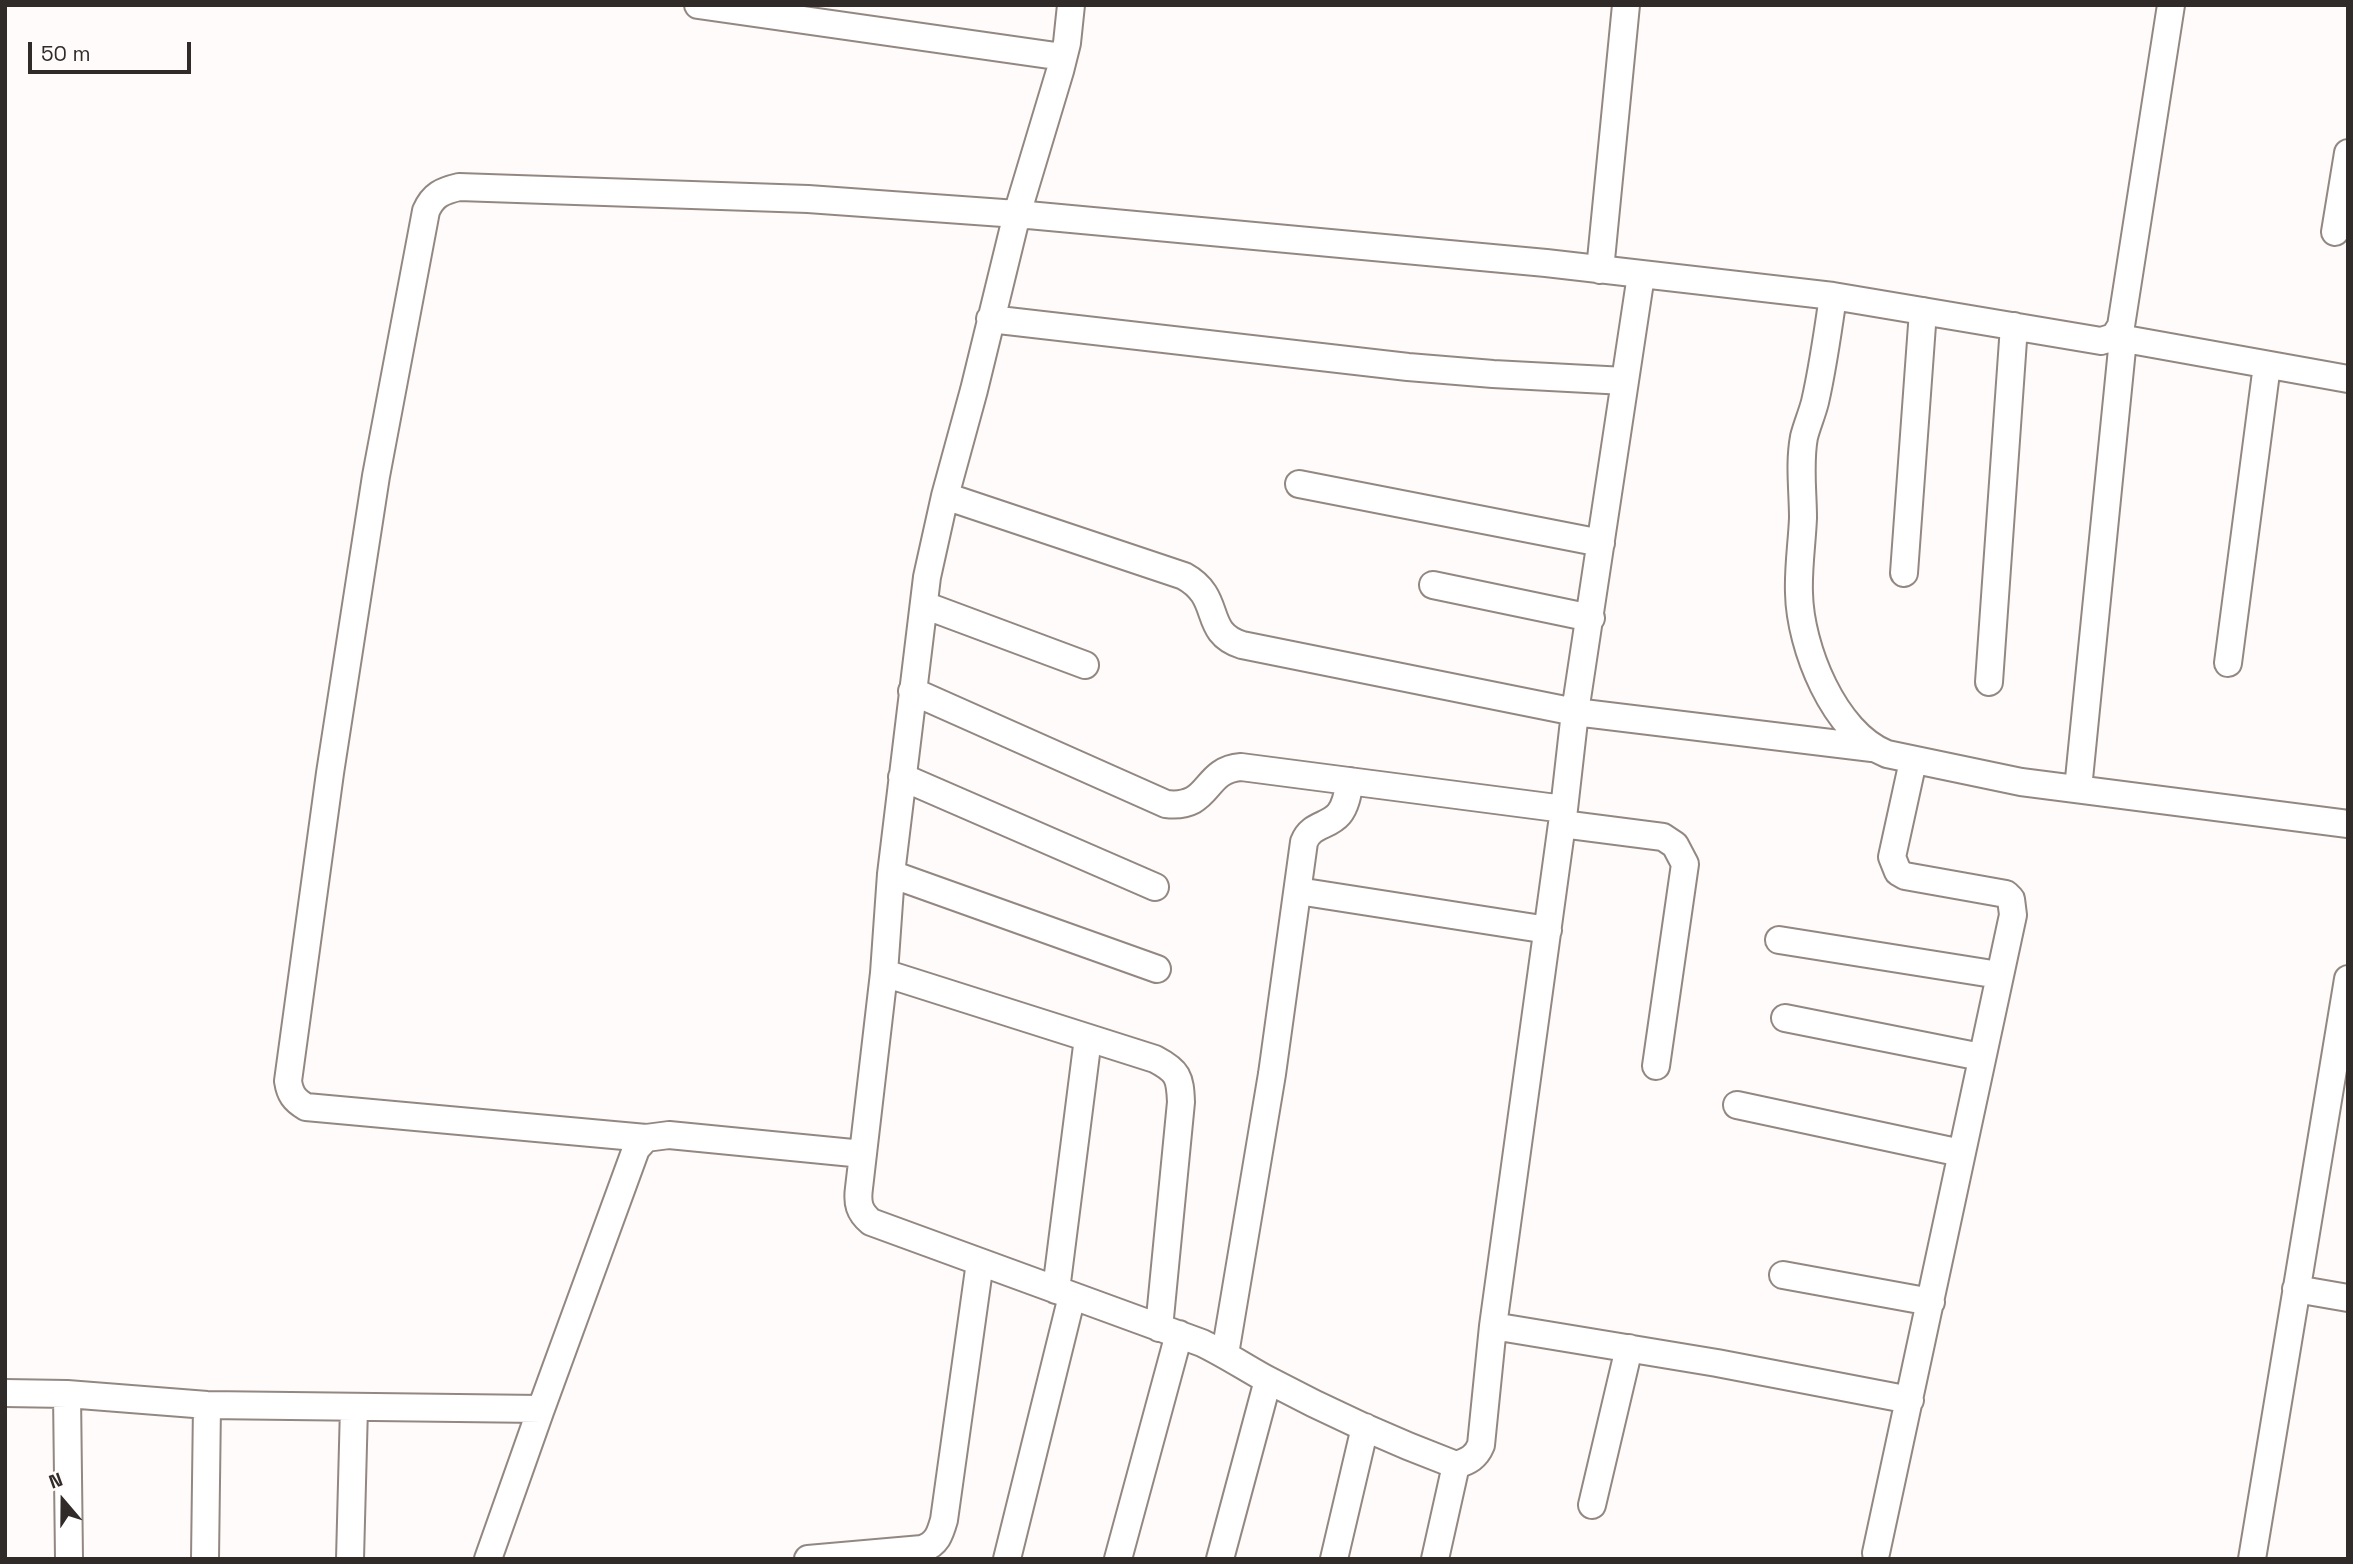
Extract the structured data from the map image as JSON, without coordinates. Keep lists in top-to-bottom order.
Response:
{
  "scale_bar": "50 m",
  "north": "top"
}
